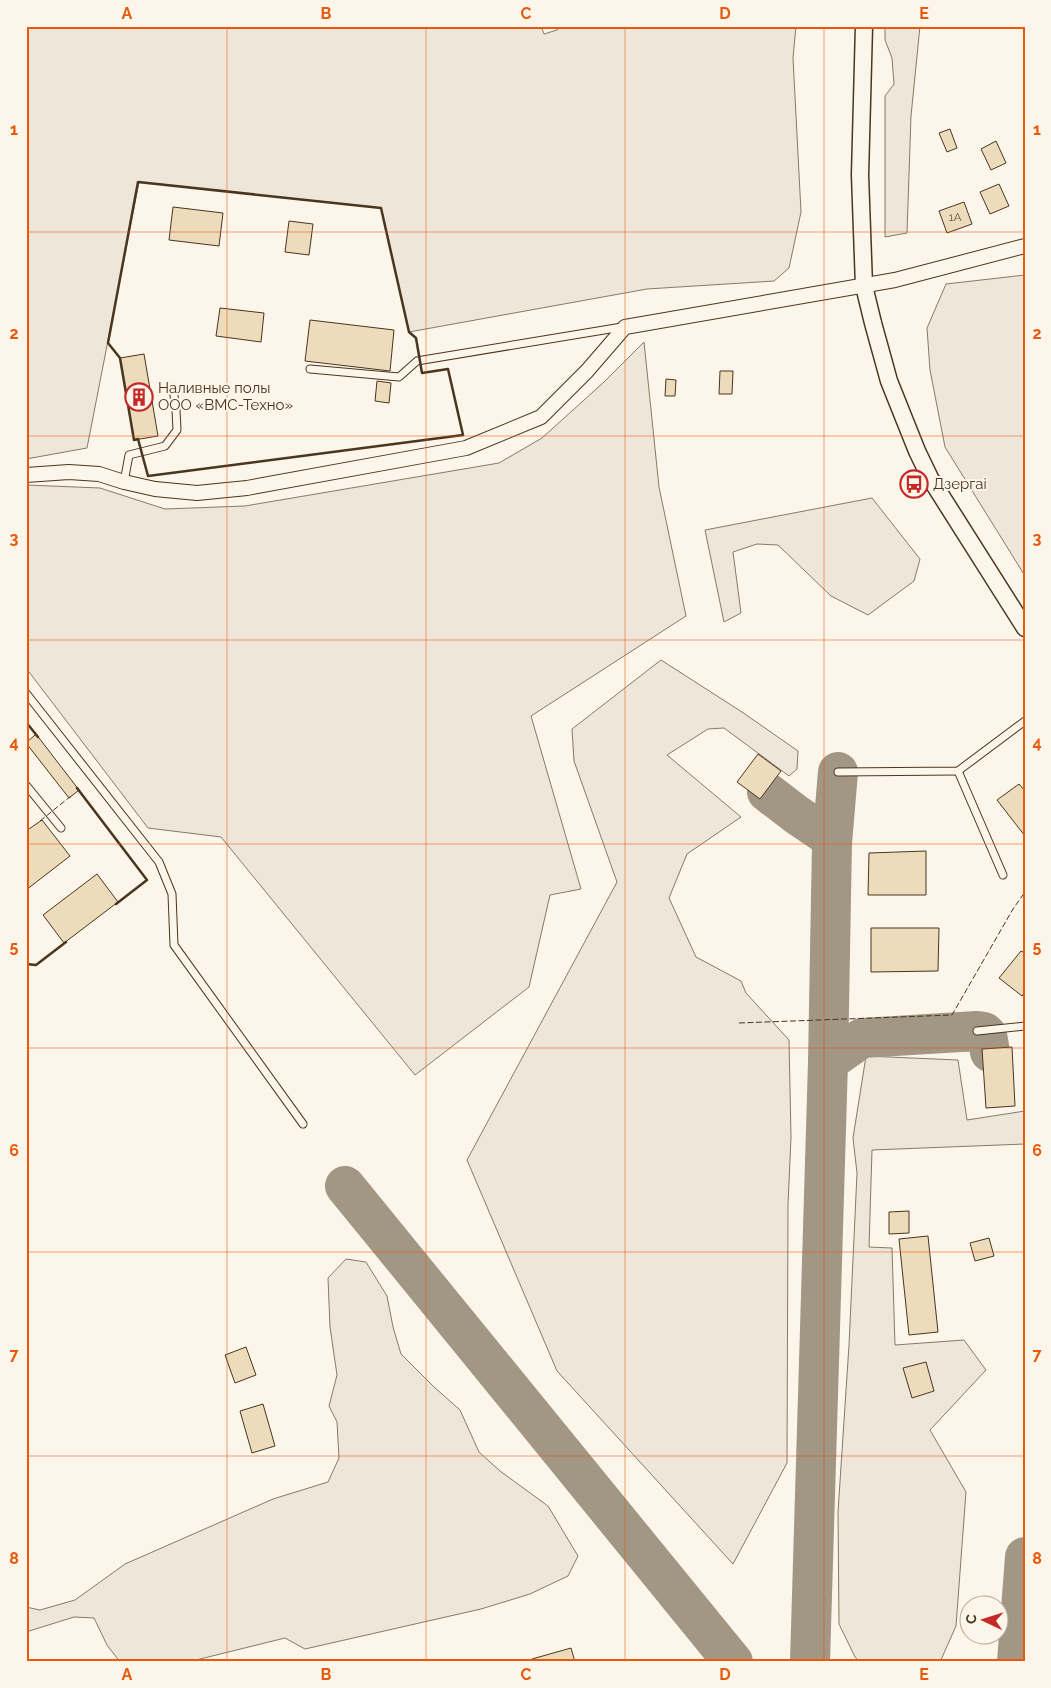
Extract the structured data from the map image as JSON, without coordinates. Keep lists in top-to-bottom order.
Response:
{
  "places": {
    "building": ["Наливные полы ООО «ВМС-Техно»"],
    "bus stop": ["Дзергаі"]
  },
  "house_numbers": ["1А"],
  "north": "left",
  "grid": {
    "columns": [
      "A",
      "B",
      "C",
      "D",
      "E"
    ],
    "rows": [
      "1",
      "2",
      "3",
      "4",
      "5",
      "6",
      "7",
      "8"
    ]
  }
}
